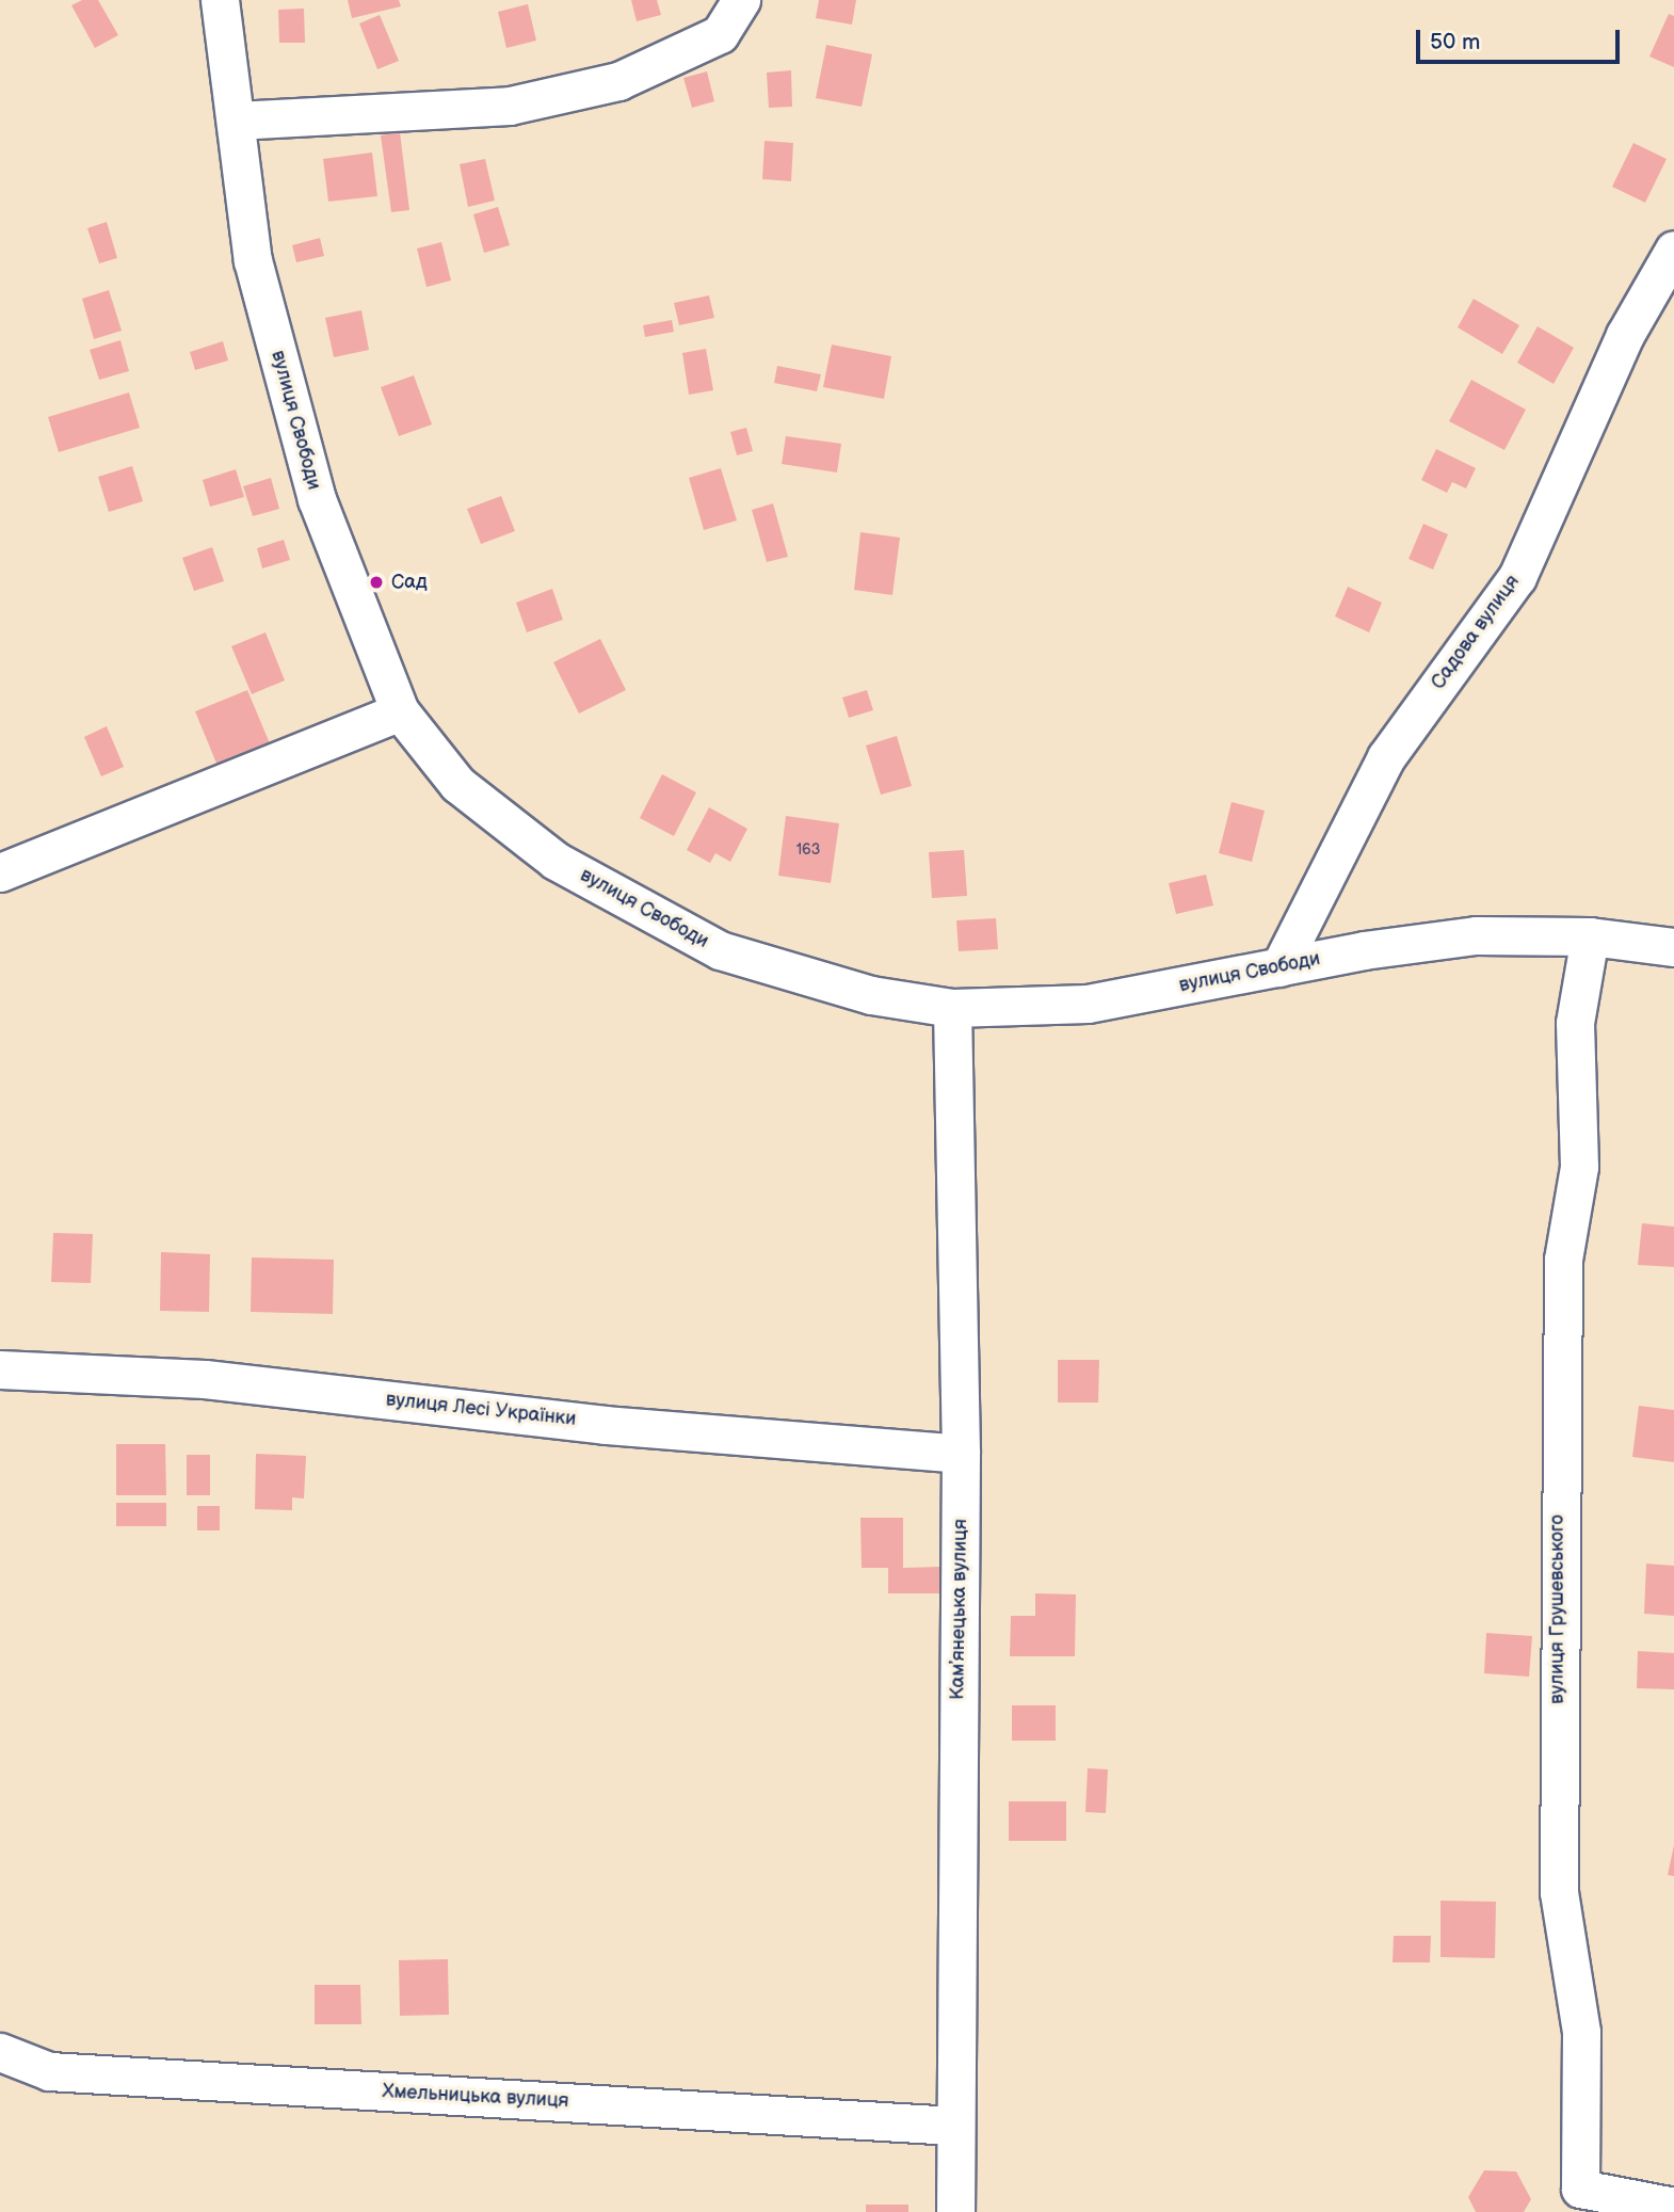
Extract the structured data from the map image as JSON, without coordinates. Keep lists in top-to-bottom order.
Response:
{
  "streets": {
    "street": [
      "вулиця Свободи",
      "Садова вулиця",
      "вулиця Лесі Українки",
      "Камʼянецька вулиця",
      "вулиця Грушевського",
      "Хмельницька вулиця"
    ]
  },
  "crossings": [
    ["вулиця Свободи", "Садова вулиця"],
    ["вулиця Свободи", "Камʼянецька вулиця"],
    ["вулиця Свободи", "вулиця Грушевського"],
    ["вулиця Лесі Українки", "Камʼянецька вулиця"],
    ["Камʼянецька вулиця", "Хмельницька вулиця"]
  ],
  "places": ["Сад"],
  "house_numbers": ["163"],
  "scale_bar": "50 m"
}
